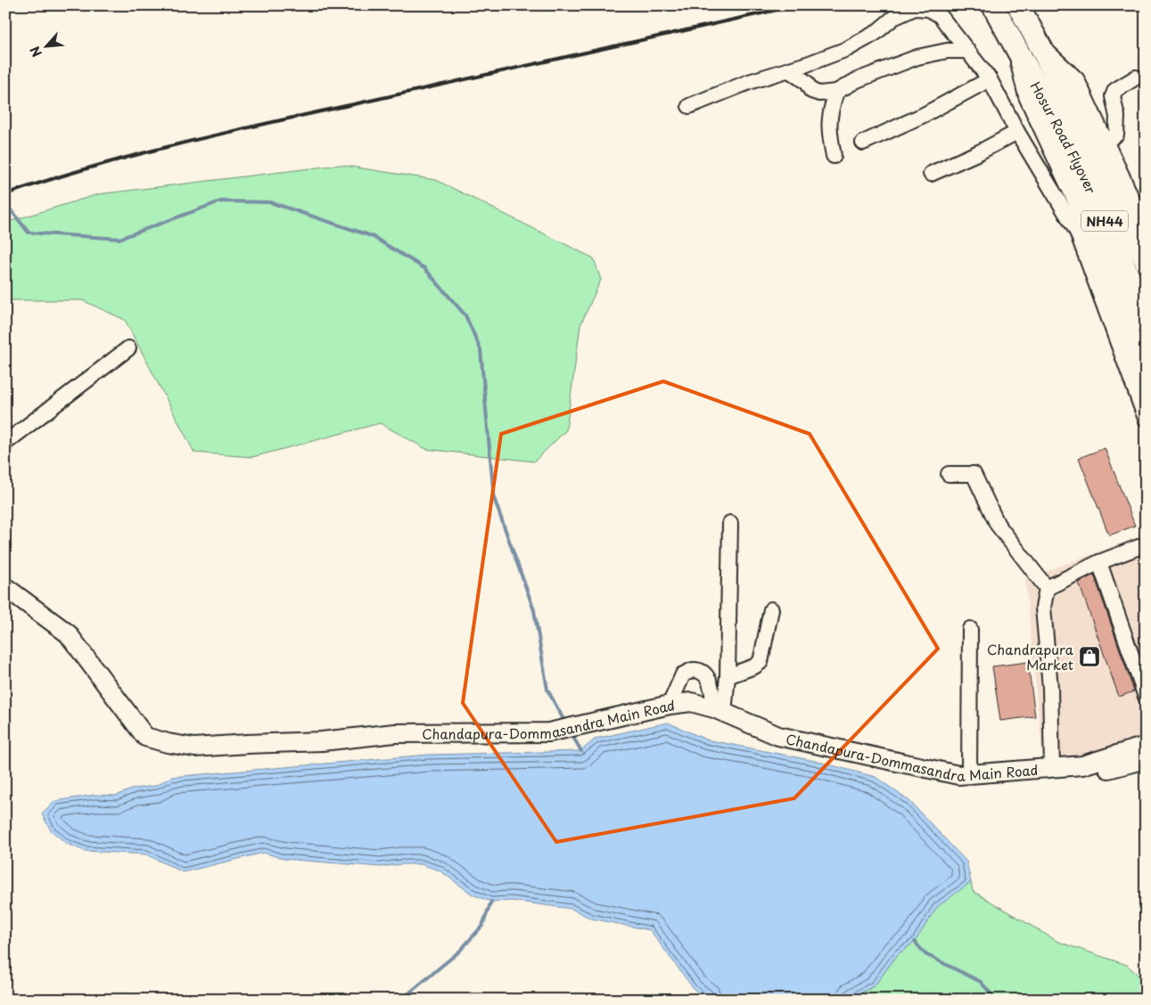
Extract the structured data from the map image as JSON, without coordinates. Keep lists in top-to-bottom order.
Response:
{
  "streets": {
    "highway": ["Hosur Road Flyover", "NH44"],
    "main road": ["Chandapura-Dommasandra Main Road"]
  },
  "crossings": [
    ["Hosur Road Flyover", "NH44"]
  ],
  "places": {
    "shop": ["Chandrapura Market"]
  },
  "north": "bottom left"
}
